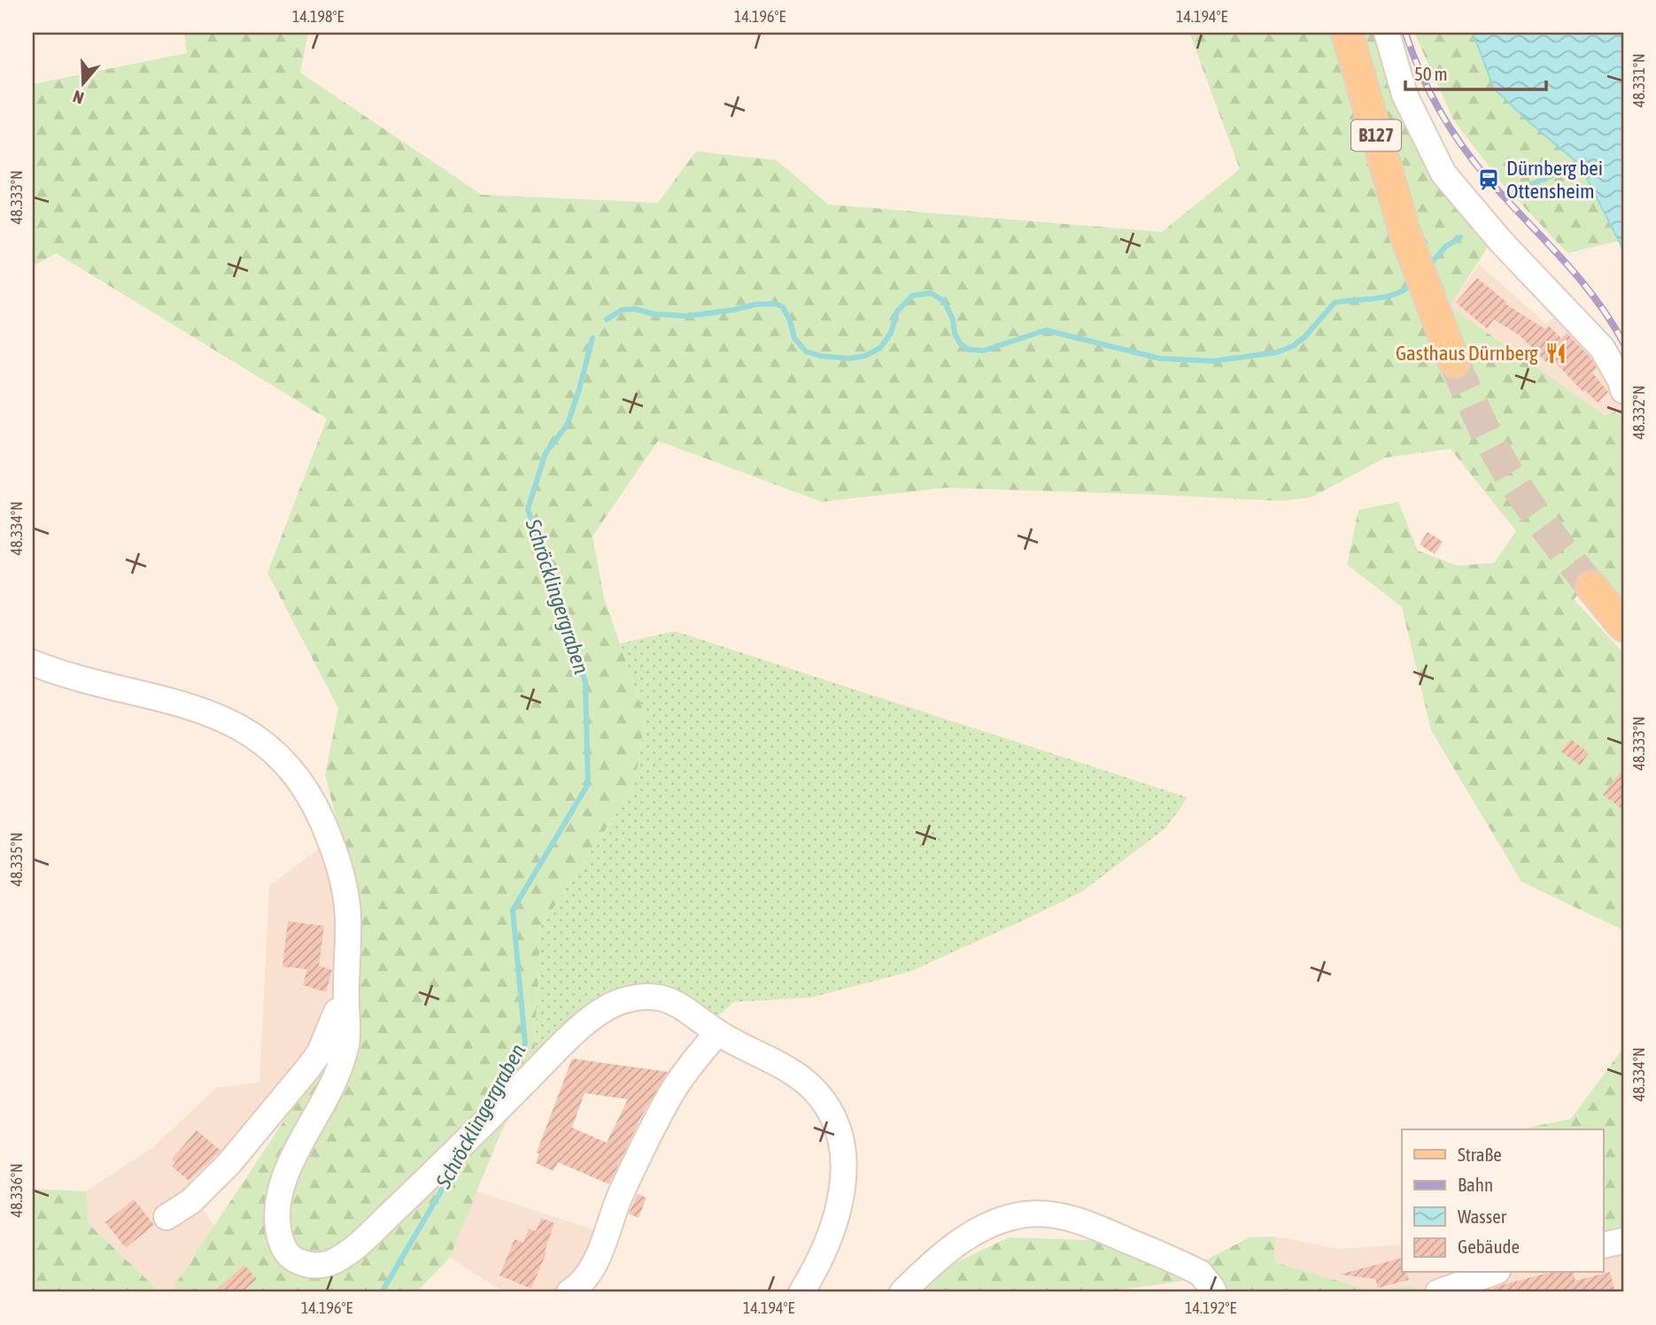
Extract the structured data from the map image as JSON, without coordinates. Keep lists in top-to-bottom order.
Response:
{
  "streets": {
    "main road": ["B127"]
  },
  "water": ["Schröcklingergraben"],
  "places": {
    "station": ["Dürnberg bei Ottensheim"],
    "restaurant": ["Gasthaus Dürnberg"]
  },
  "legend": [
    "Straße",
    "Bahn",
    "Wasser",
    "Gebäude"
  ],
  "scale_bar": "50 m",
  "north": "bottom",
  "coordinates": [
    "14.198°E",
    "14.196°E",
    "14.194°E",
    "48.331°N",
    "48.333°N",
    "48.332°N",
    "48.334°N",
    "48.335°N",
    "48.336°N",
    "14.192°E"
  ]
}
